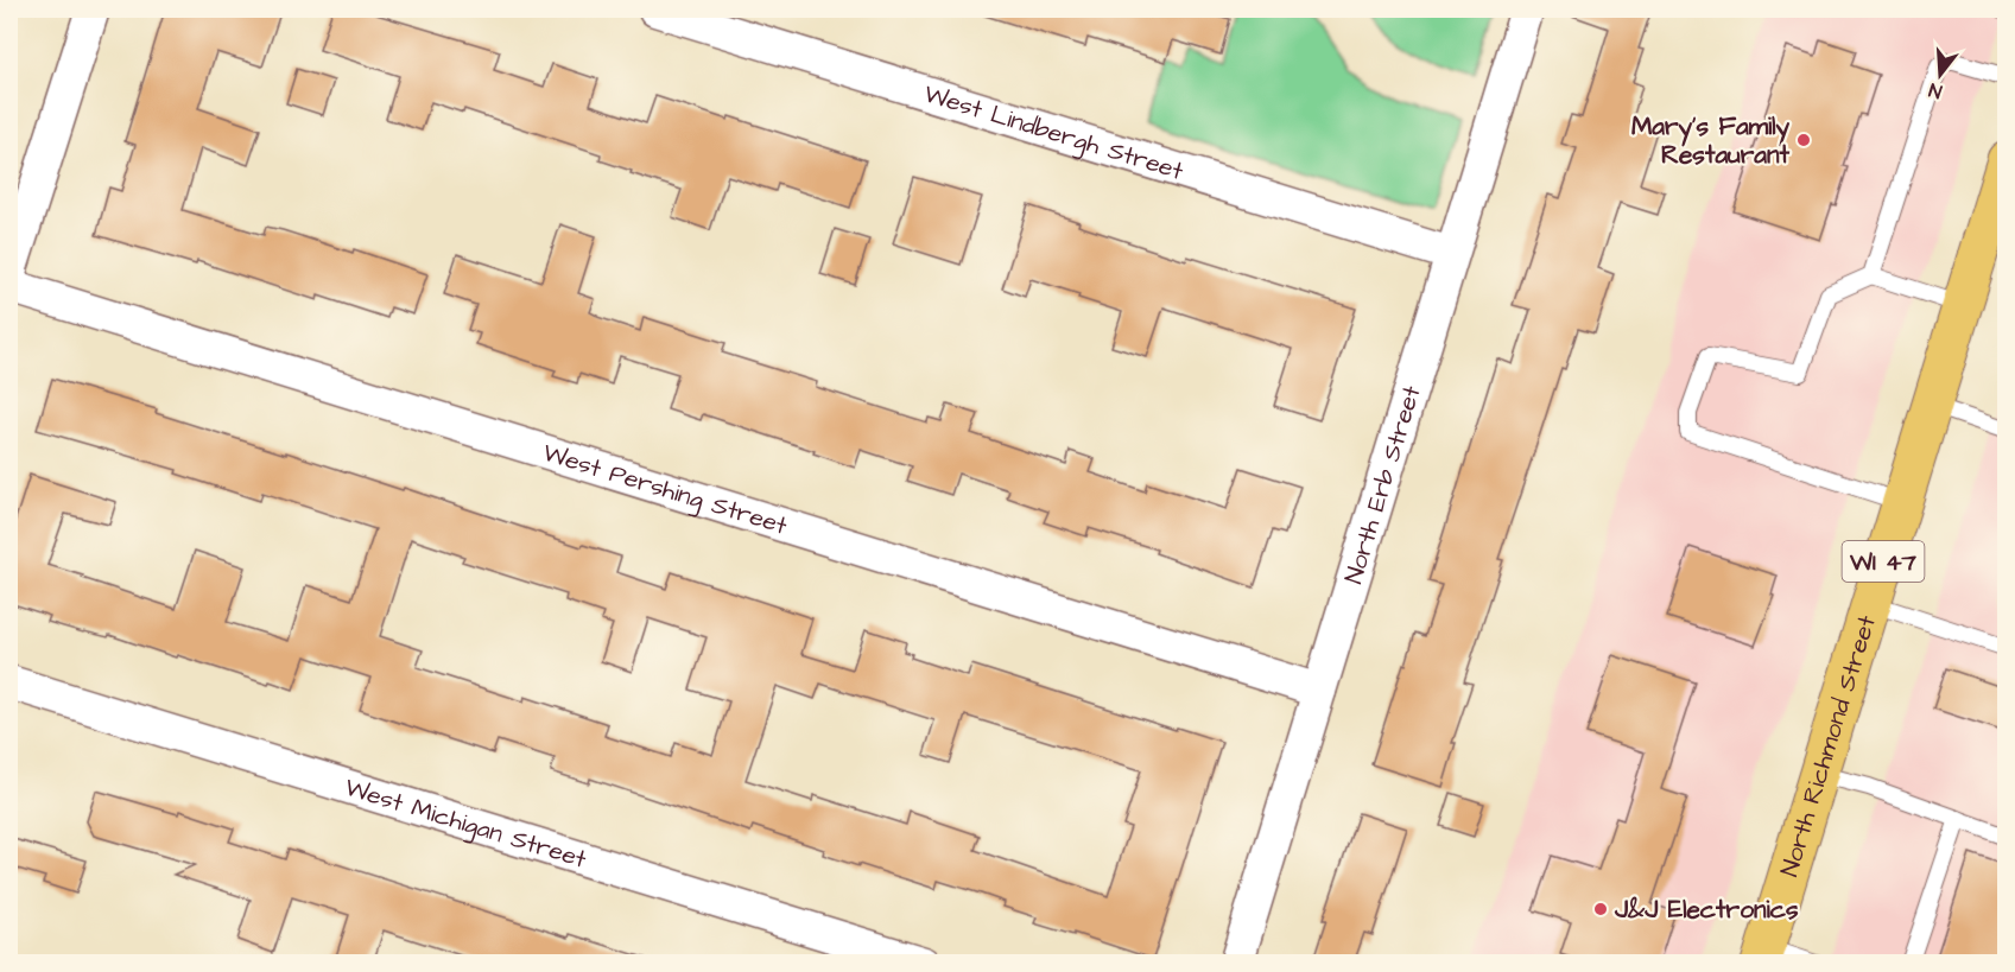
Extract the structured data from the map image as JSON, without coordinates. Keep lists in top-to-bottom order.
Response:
{
  "streets": {
    "main road": ["WI 47", "North Richmond Street"],
    "street": [
      "West Lindbergh Street",
      "North Erb Street",
      "West Pershing Street",
      "West Michigan Street"
    ]
  },
  "crossings": [
    ["West Lindbergh Street", "North Erb Street"],
    ["North Erb Street", "West Pershing Street"]
  ],
  "places": ["Mary's Family Restaurant", "J&J Electronics"],
  "north": "bottom"
}
